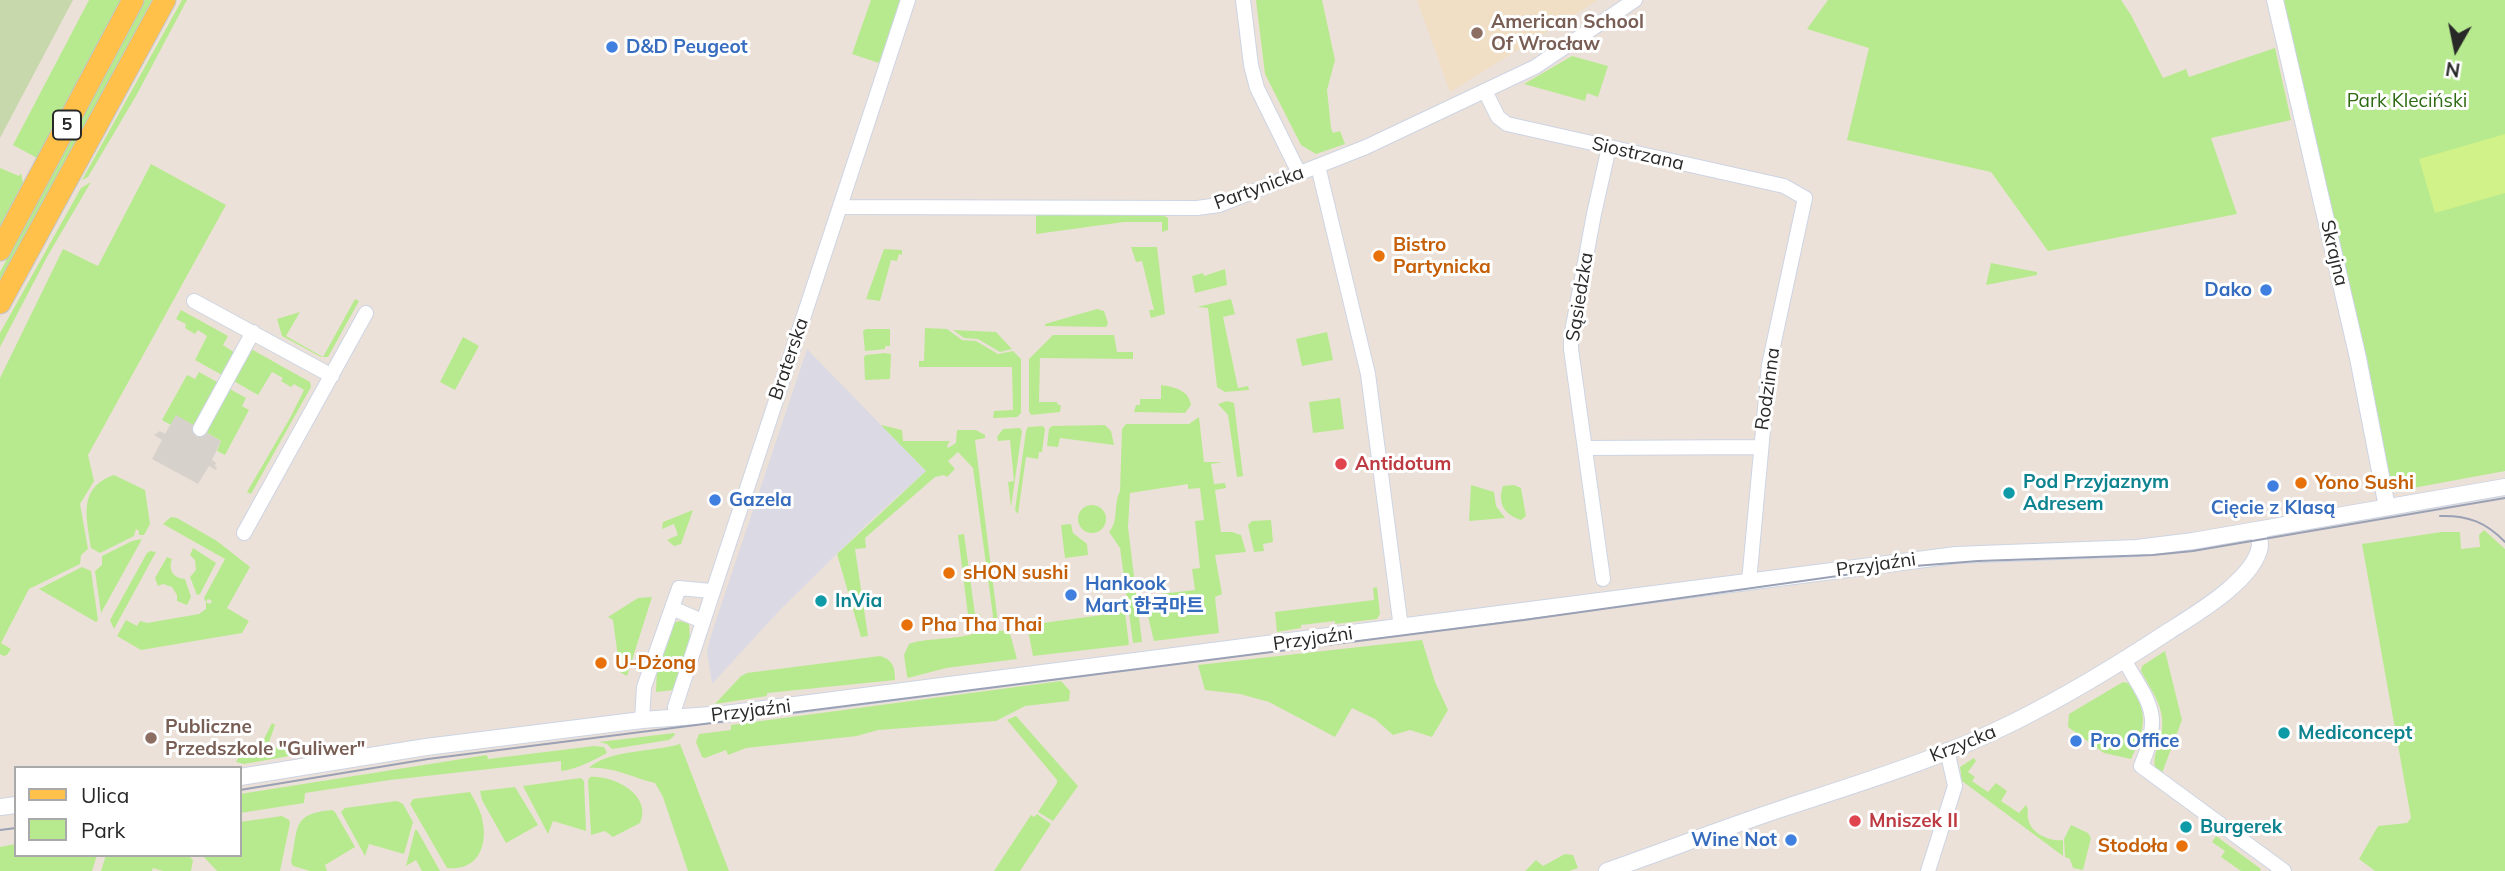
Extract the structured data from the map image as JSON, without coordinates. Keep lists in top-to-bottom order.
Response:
{
  "streets": {
    "main road": ["5"],
    "street": [
      "Siostrzana",
      "Partynicka",
      "Skrajna",
      "Sąsiedzka",
      "Braterska",
      "Rodzinna",
      "Przyjaźni",
      "Krzycka"
    ]
  },
  "crossings": [
    ["Siostrzana", "Partynicka"],
    ["Siostrzana", "Sąsiedzka"],
    ["Siostrzana", "Rodzinna"],
    ["Partynicka", "Braterska"],
    ["Skrajna", "Przyjaźni"],
    ["Braterska", "Przyjaźni"],
    ["Rodzinna", "Przyjaźni"],
    ["Przyjaźni", "Krzycka"]
  ],
  "parks": ["Park Kleciński"],
  "places": [
    "American School Of Wrocław",
    "D&D Peugeot",
    "Bistro Partynicka",
    "Dako",
    "Antidotum",
    "Yono Sushi",
    "Cięcie z Klasą",
    "Pod Przyjaznym Adresem",
    "Gazela",
    "sHON sushi",
    "Hankook Mart 한국마트",
    "InVia",
    "Pha Tha Thai",
    "U-Dżong",
    "Mediconcept",
    "Publiczne Przedszkole \"Guliwer\"",
    "Pro Office",
    "Mniszek II",
    "Burgerek",
    "Wine Not",
    "Stodoła"
  ],
  "legend": ["Ulica", "Park"],
  "north": "bottom"
}
